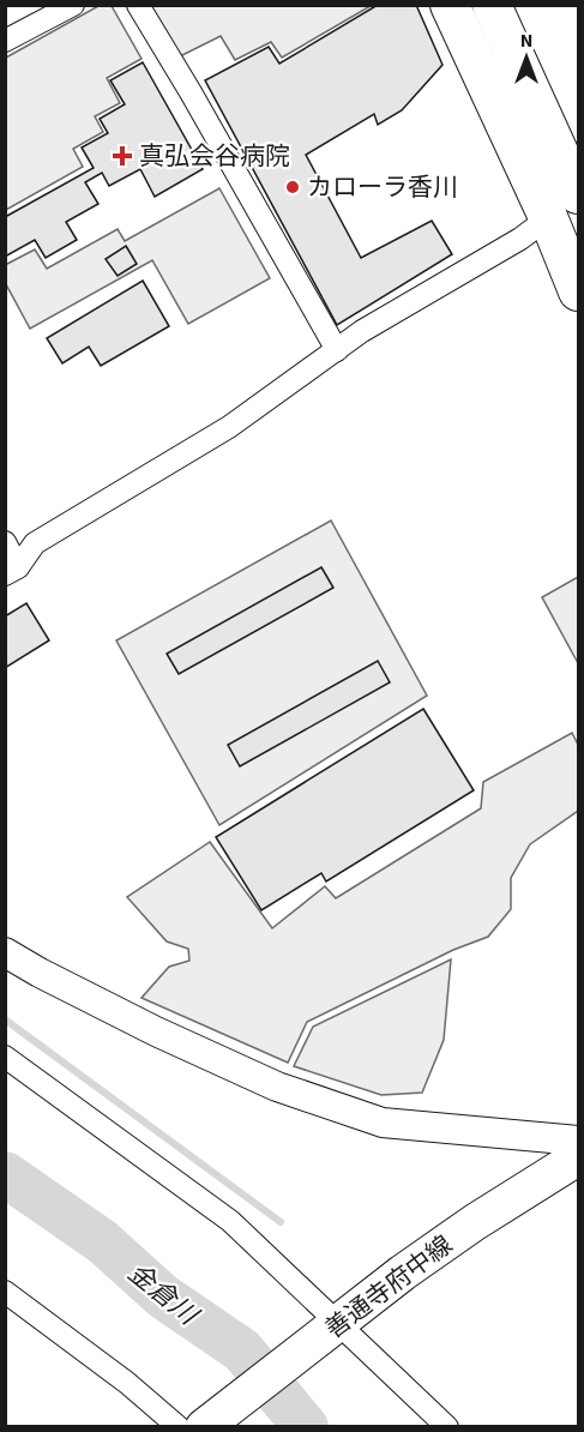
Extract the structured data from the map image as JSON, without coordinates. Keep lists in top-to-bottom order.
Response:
{
  "streets": {
    "main road": ["善通寺府中線"]
  },
  "water": ["金倉川"],
  "places": {
    "health": ["真弘会谷病院"],
    "other": ["カローラ香川"]
  },
  "north": "top"
}
